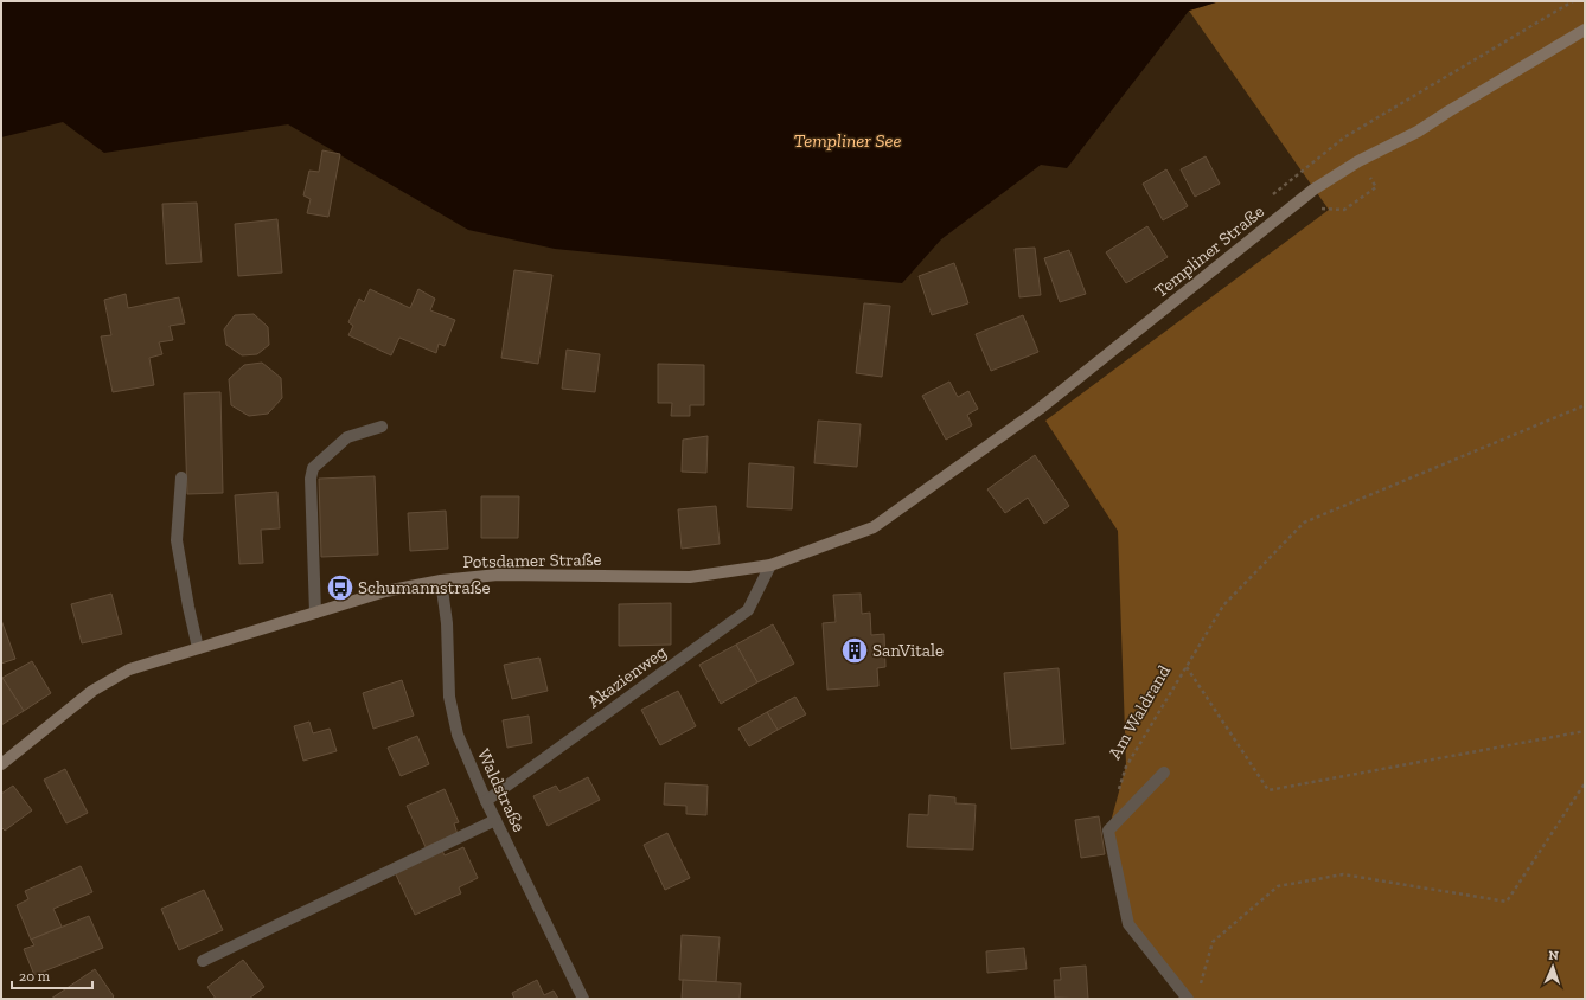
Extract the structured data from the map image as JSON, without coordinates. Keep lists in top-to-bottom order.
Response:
{
  "streets": {
    "street": [
      "Templiner Straße",
      "Potsdamer Straße",
      "Akazienweg",
      "Waldstraße"
    ],
    "path": ["Am Waldrand"]
  },
  "crossings": [
    ["Templiner Straße", "Potsdamer Straße"],
    ["Potsdamer Straße", "Akazienweg"],
    ["Potsdamer Straße", "Waldstraße"],
    ["Akazienweg", "Waldstraße"]
  ],
  "water": ["Templiner See"],
  "places": {
    "bus stop": ["Schumannstraße"],
    "building": ["SanVitale"]
  },
  "scale_bar": "20 m",
  "north": "top"
}
